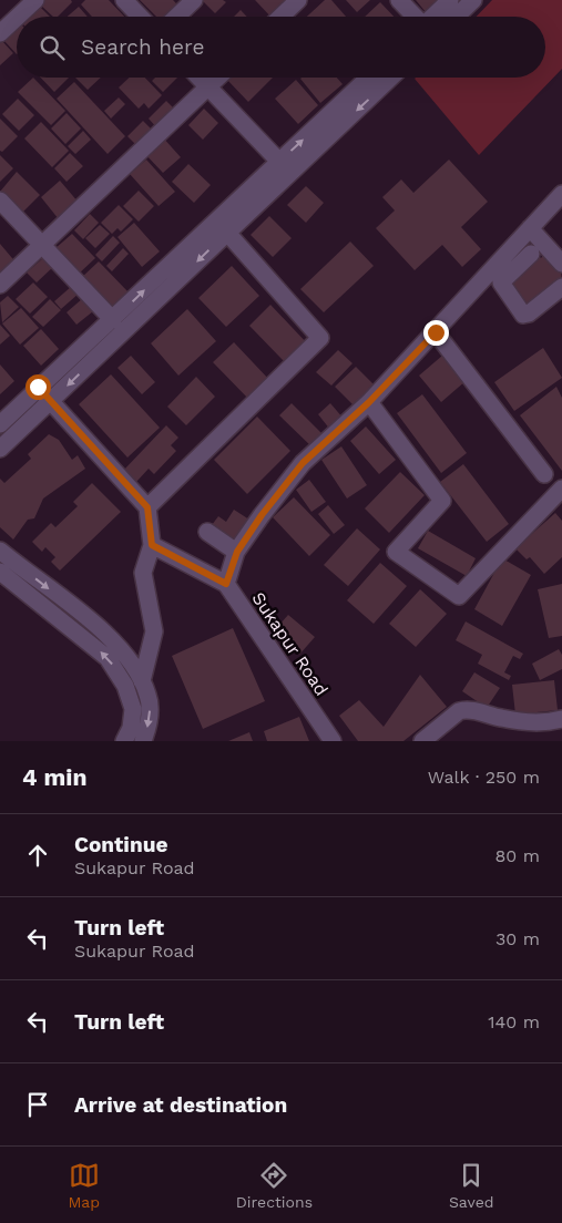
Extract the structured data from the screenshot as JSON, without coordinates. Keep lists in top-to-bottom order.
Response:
{
  "streets": {
    "street": ["Sukapur Road"]
  },
  "page": {
    "search": "Search here",
    "heading": ["4 min", "Walk · 250 m"],
    "list": [
      ["Continue", "Sukapur Road", "80 m"],
      ["Turn left", "Sukapur Road", "30 m"],
      ["Turn left", "140 m"],
      "Arrive at destination"
    ],
    "nav": ["Map", "Directions", "Saved"]
  }
}
